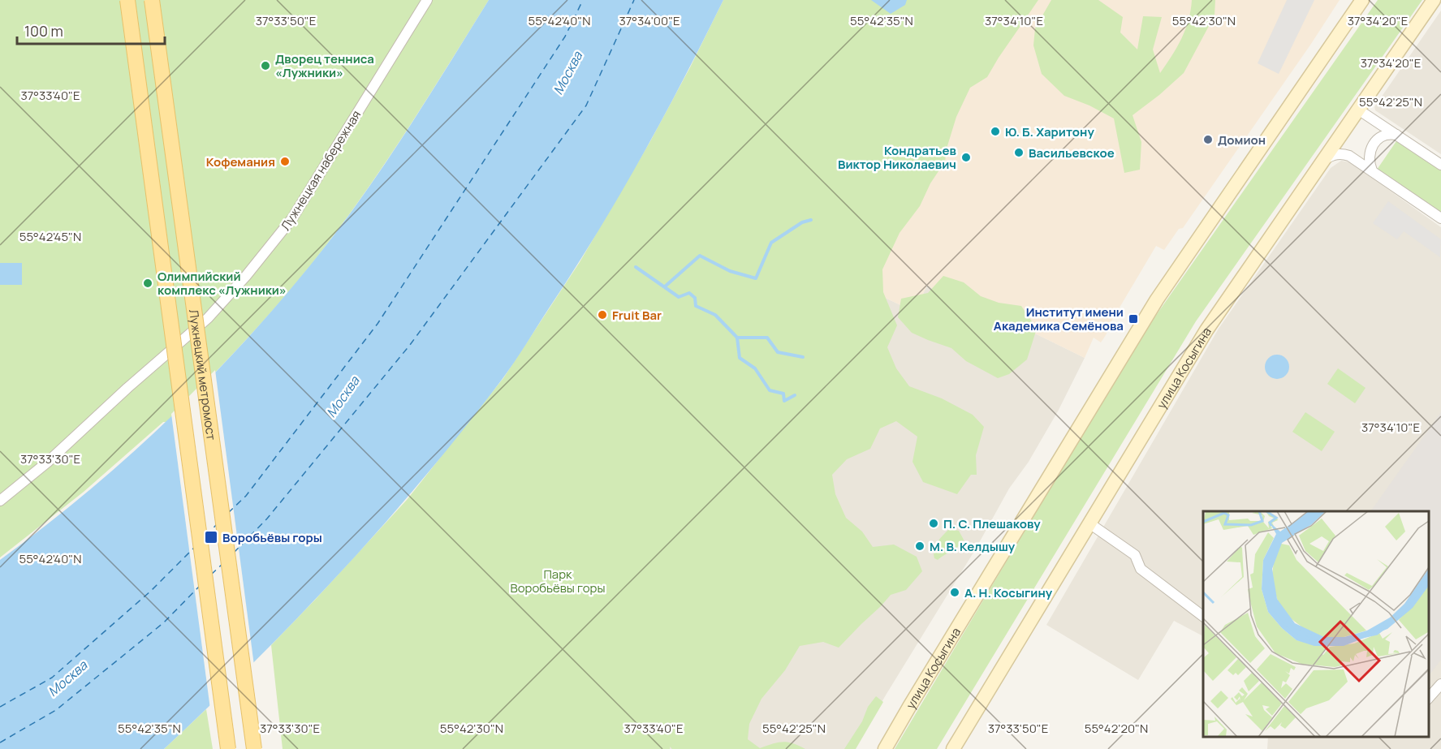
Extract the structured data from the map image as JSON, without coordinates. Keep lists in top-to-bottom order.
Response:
{
  "streets": {
    "main road": ["улица Косыгина", "Лужнецкий метромост"],
    "street": ["Лужнецкая набережная"]
  },
  "water": ["Москва"],
  "parks": ["Парк Воробьёвы горы"],
  "places": {
    "other": [
      "Дворец тенниса «Лужники»",
      "Ю. Б. Харитону",
      "Домион",
      "Васильевское",
      "Кондратьев Виктор Николаевич",
      "Кофемания",
      "Олимпийский комплекс «Лужники»",
      "Fruit Bar",
      "П. С. Плешакову",
      "М. В. Келдышу",
      "А. Н. Косыгину"
    ],
    "transit": ["Институт имени Академика Семёнова", "Воробьёвы горы"]
  },
  "scale_bar": "100 m",
  "coordinates": [
    "37°33'50\"E",
    "55°42'40\"N",
    "37°34'00\"E",
    "55°42'35\"N",
    "37°34'10\"E",
    "55°42'30\"N",
    "37°34'20\"E",
    "37°33'40\"E",
    "55°42'25\"N",
    "55°42'45\"N",
    "37°33'30\"E",
    "55°42'20\"N"
  ]
}
